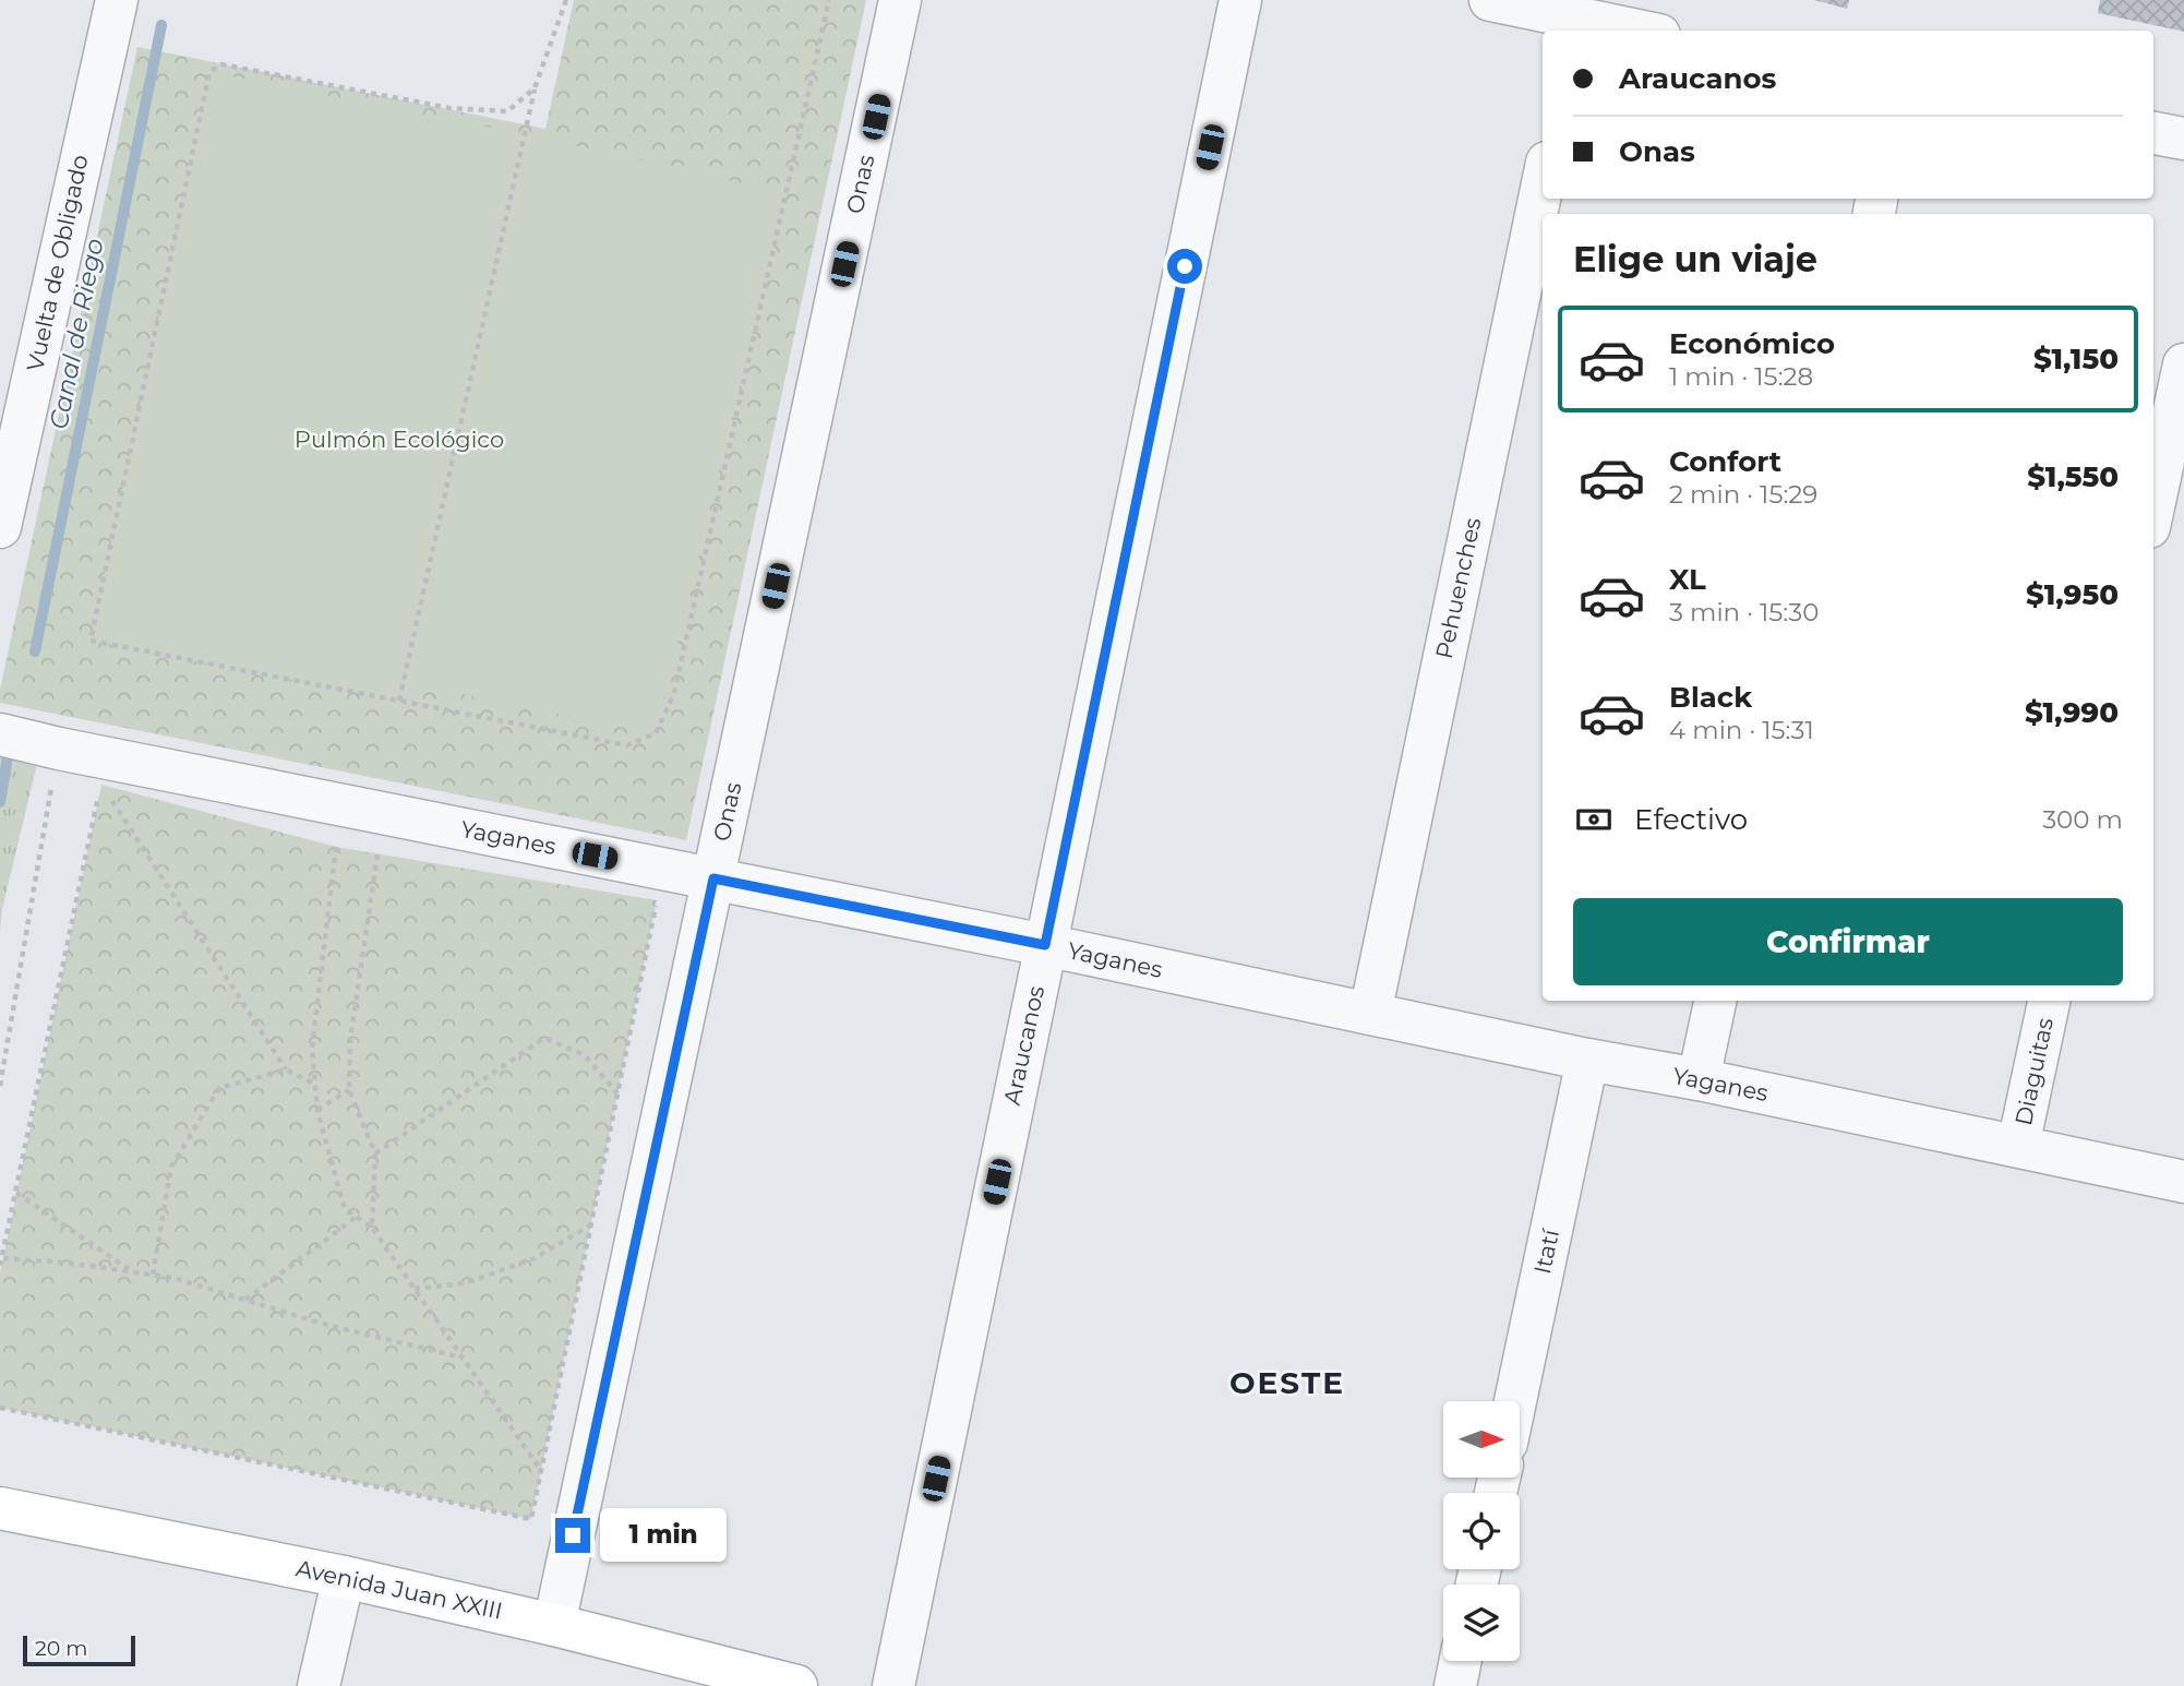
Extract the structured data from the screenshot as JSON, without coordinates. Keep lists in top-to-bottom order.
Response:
{
  "streets": {
    "main road": ["Avenida Juan XXIII"],
    "street": [
      "Onas",
      "Vuelta de Obligado",
      "Pehuenches",
      "Yaganes",
      "Araucanos",
      "Diaguitas",
      "Itatí"
    ]
  },
  "crossings": [
    ["Onas", "Yaganes"],
    ["Onas", "Avenida Juan XXIII"],
    ["Pehuenches", "Yaganes"],
    ["Yaganes", "Araucanos"],
    ["Yaganes", "Diaguitas"],
    ["Yaganes", "Itatí"]
  ],
  "districts": ["OESTE"],
  "water": ["Canal de Riego"],
  "parks": ["Pulmón Ecológico"],
  "scale_bar": "20 m",
  "north": "right",
  "page": {
    "banner": ["Araucanos", "Onas"],
    "heading": "Elige un viaje",
    "list": [
      {
        "name": "Económico",
        "note": "1 min · 15:28",
        "value": "$1,150"
      },
      {
        "name": "Confort",
        "note": "2 min · 15:29",
        "value": "$1,550"
      },
      {
        "name": "XL",
        "note": "3 min · 15:30",
        "value": "$1,950"
      },
      {
        "name": "Black",
        "note": "4 min · 15:31",
        "value": "$1,990"
      }
    ],
    "pay": ["Efectivo", "300 m"],
    "buttons": "Confirmar",
    "bubble": "1 min",
    "scale": "20 m"
  }
}
